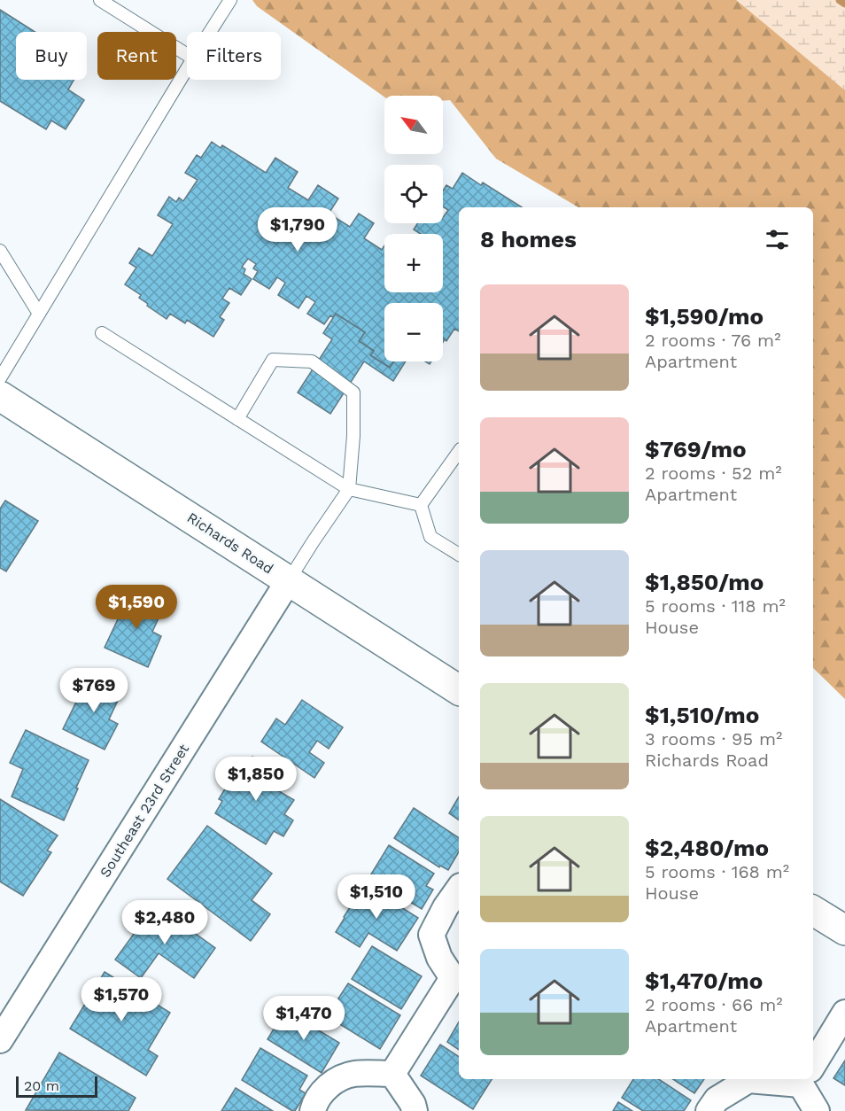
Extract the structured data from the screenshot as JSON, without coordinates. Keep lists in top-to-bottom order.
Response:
{
  "streets": {
    "main road": ["Richards Road"],
    "street": ["Southeast 23rd Street"]
  },
  "crossings": [
    ["Richards Road", "Southeast 23rd Street"]
  ],
  "scale_bar": "20 m",
  "north": "top left",
  "page": {
    "chip": ["Buy", "Rent", "Filters"],
    "map_buttons": ["+", "−"],
    "price": [
      "$1,790",
      "$1,590",
      "$769",
      "$1,850",
      "$1,510",
      "$2,480",
      "$1,570",
      "$1,470"
    ],
    "heading": "8 homes",
    "list": [
      {
        "name": "$1,590/mo",
        "note": "2 rooms · 76 m² · Apartment"
      },
      {
        "name": "$769/mo",
        "note": "2 rooms · 52 m² · Apartment"
      },
      {
        "name": "$1,850/mo",
        "note": "5 rooms · 118 m² · House"
      },
      {
        "name": "$1,510/mo",
        "note": "3 rooms · 95 m² · Richards Road"
      },
      {
        "name": "$2,480/mo",
        "note": "5 rooms · 168 m² · House"
      },
      {
        "name": "$1,470/mo",
        "note": "2 rooms · 66 m² · Apartment"
      }
    ],
    "scale": "20 m"
  }
}
